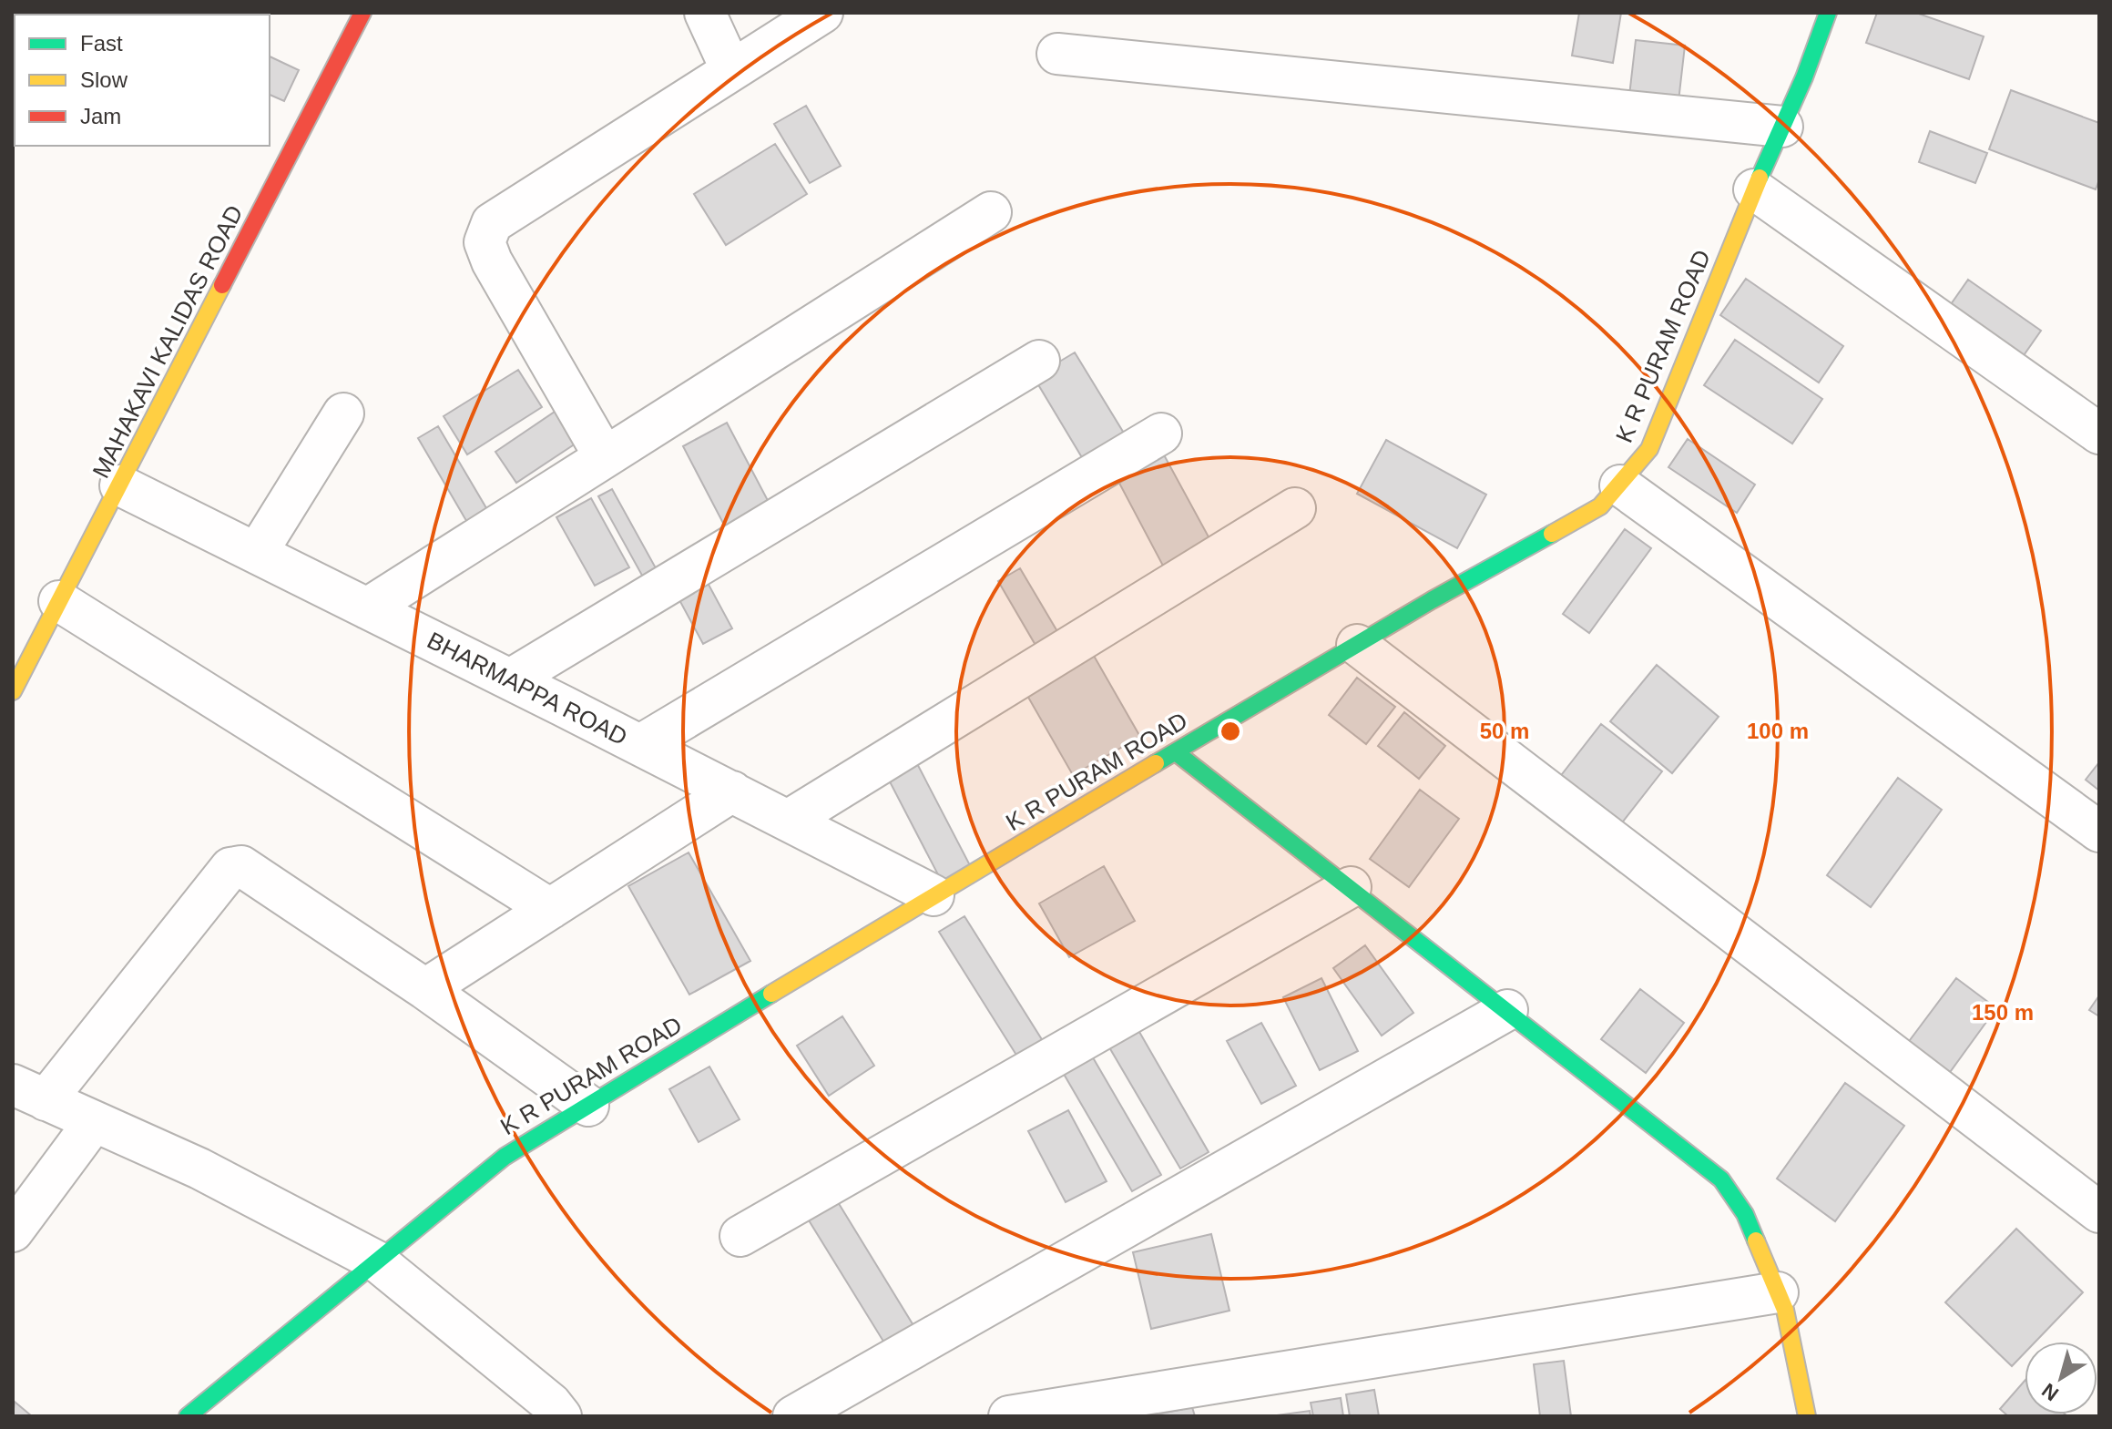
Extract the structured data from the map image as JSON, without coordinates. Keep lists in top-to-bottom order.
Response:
{
  "streets": {
    "street": ["MAHAKAVI KALIDAS ROAD", "K R PURAM ROAD", "BHARMAPPA ROAD"]
  },
  "crossings": [
    ["MAHAKAVI KALIDAS ROAD", "BHARMAPPA ROAD"],
    ["K R PURAM ROAD", "BHARMAPPA ROAD"]
  ],
  "legend": ["Fast", "Slow", "Jam"],
  "north": "bottom left",
  "rings": ["50 m", "100 m", "150 m"]
}
